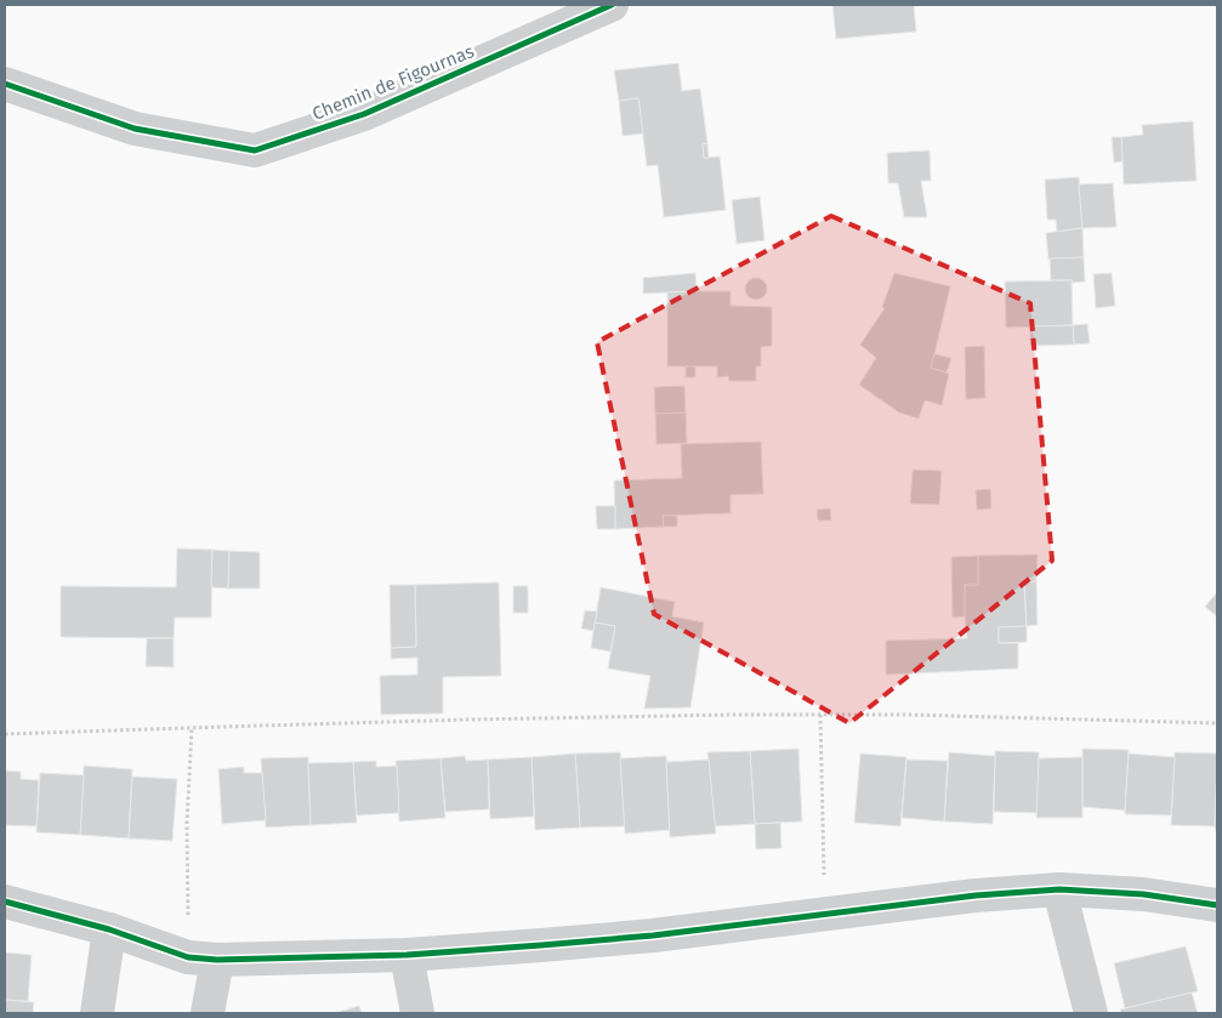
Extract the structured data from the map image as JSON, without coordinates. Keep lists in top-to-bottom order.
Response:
{
  "streets": {
    "street": ["Chemin de Figournas"]
  }
}
